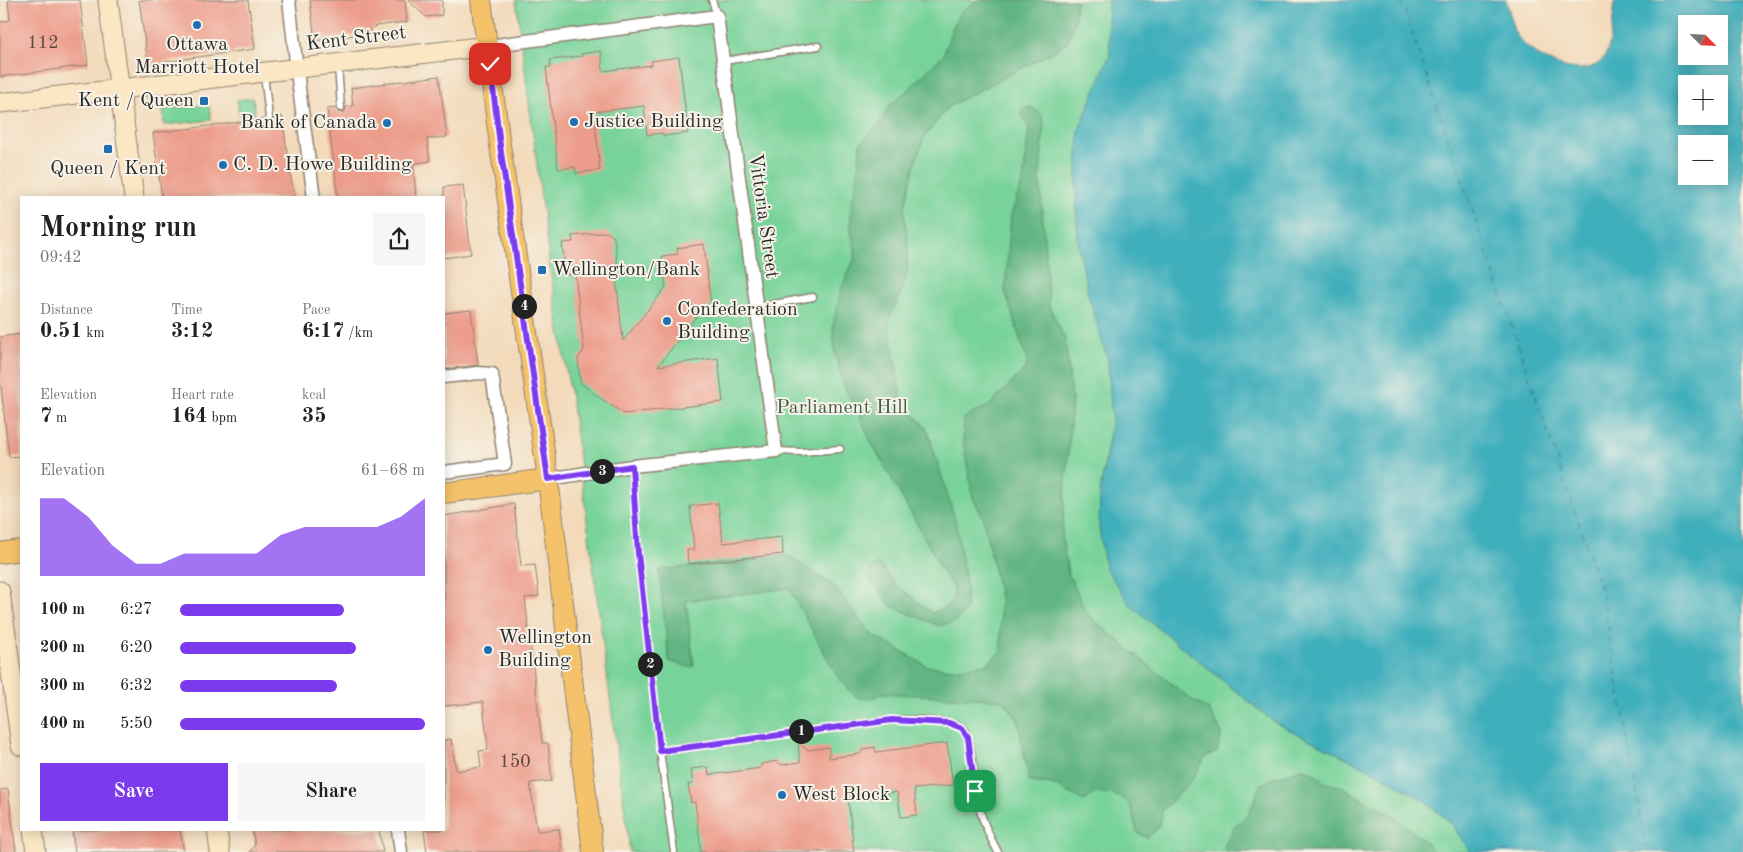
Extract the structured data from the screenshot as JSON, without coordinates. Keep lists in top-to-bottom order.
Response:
{
  "streets": {
    "main road": ["Kent Street"],
    "street": ["Vittoria Street"]
  },
  "crossings": [
    ["Kent Street", "Vittoria Street"]
  ],
  "parks": ["Parliament Hill"],
  "places": {
    "other": [
      "Ottawa Marriott Hotel",
      "Justice Building",
      "Bank of Canada",
      "C. D. Howe Building",
      "Confederation Building",
      "Wellington Building",
      "West Block"
    ],
    "transit": ["Kent / Queen", "Queen / Kent", "Wellington/Bank"]
  },
  "house_numbers": ["112", "150"],
  "north": "bottom right",
  "page": {
    "map_buttons": ["+", "−"],
    "heading": ["Morning run", "09:42"],
    "stats": [
      ["Distance", "0.51 km"],
      ["Time", "3:12"],
      ["Pace", "6:17 /km"],
      ["Elevation", "7 m"],
      ["Heart rate", "164 bpm"],
      ["kcal", "35"]
    ],
    "pins": [
      "4",
      "3",
      "2",
      "1"
    ],
    "chart": ["Elevation", "61–68 m"],
    "list": [
      {
        "name": "100 m",
        "note": "6:27"
      },
      {
        "name": "200 m",
        "note": "6:20"
      },
      {
        "name": "300 m",
        "note": "6:32"
      },
      {
        "name": "400 m",
        "note": "5:50"
      }
    ],
    "buttons": ["Save", "Share"]
  }
}
